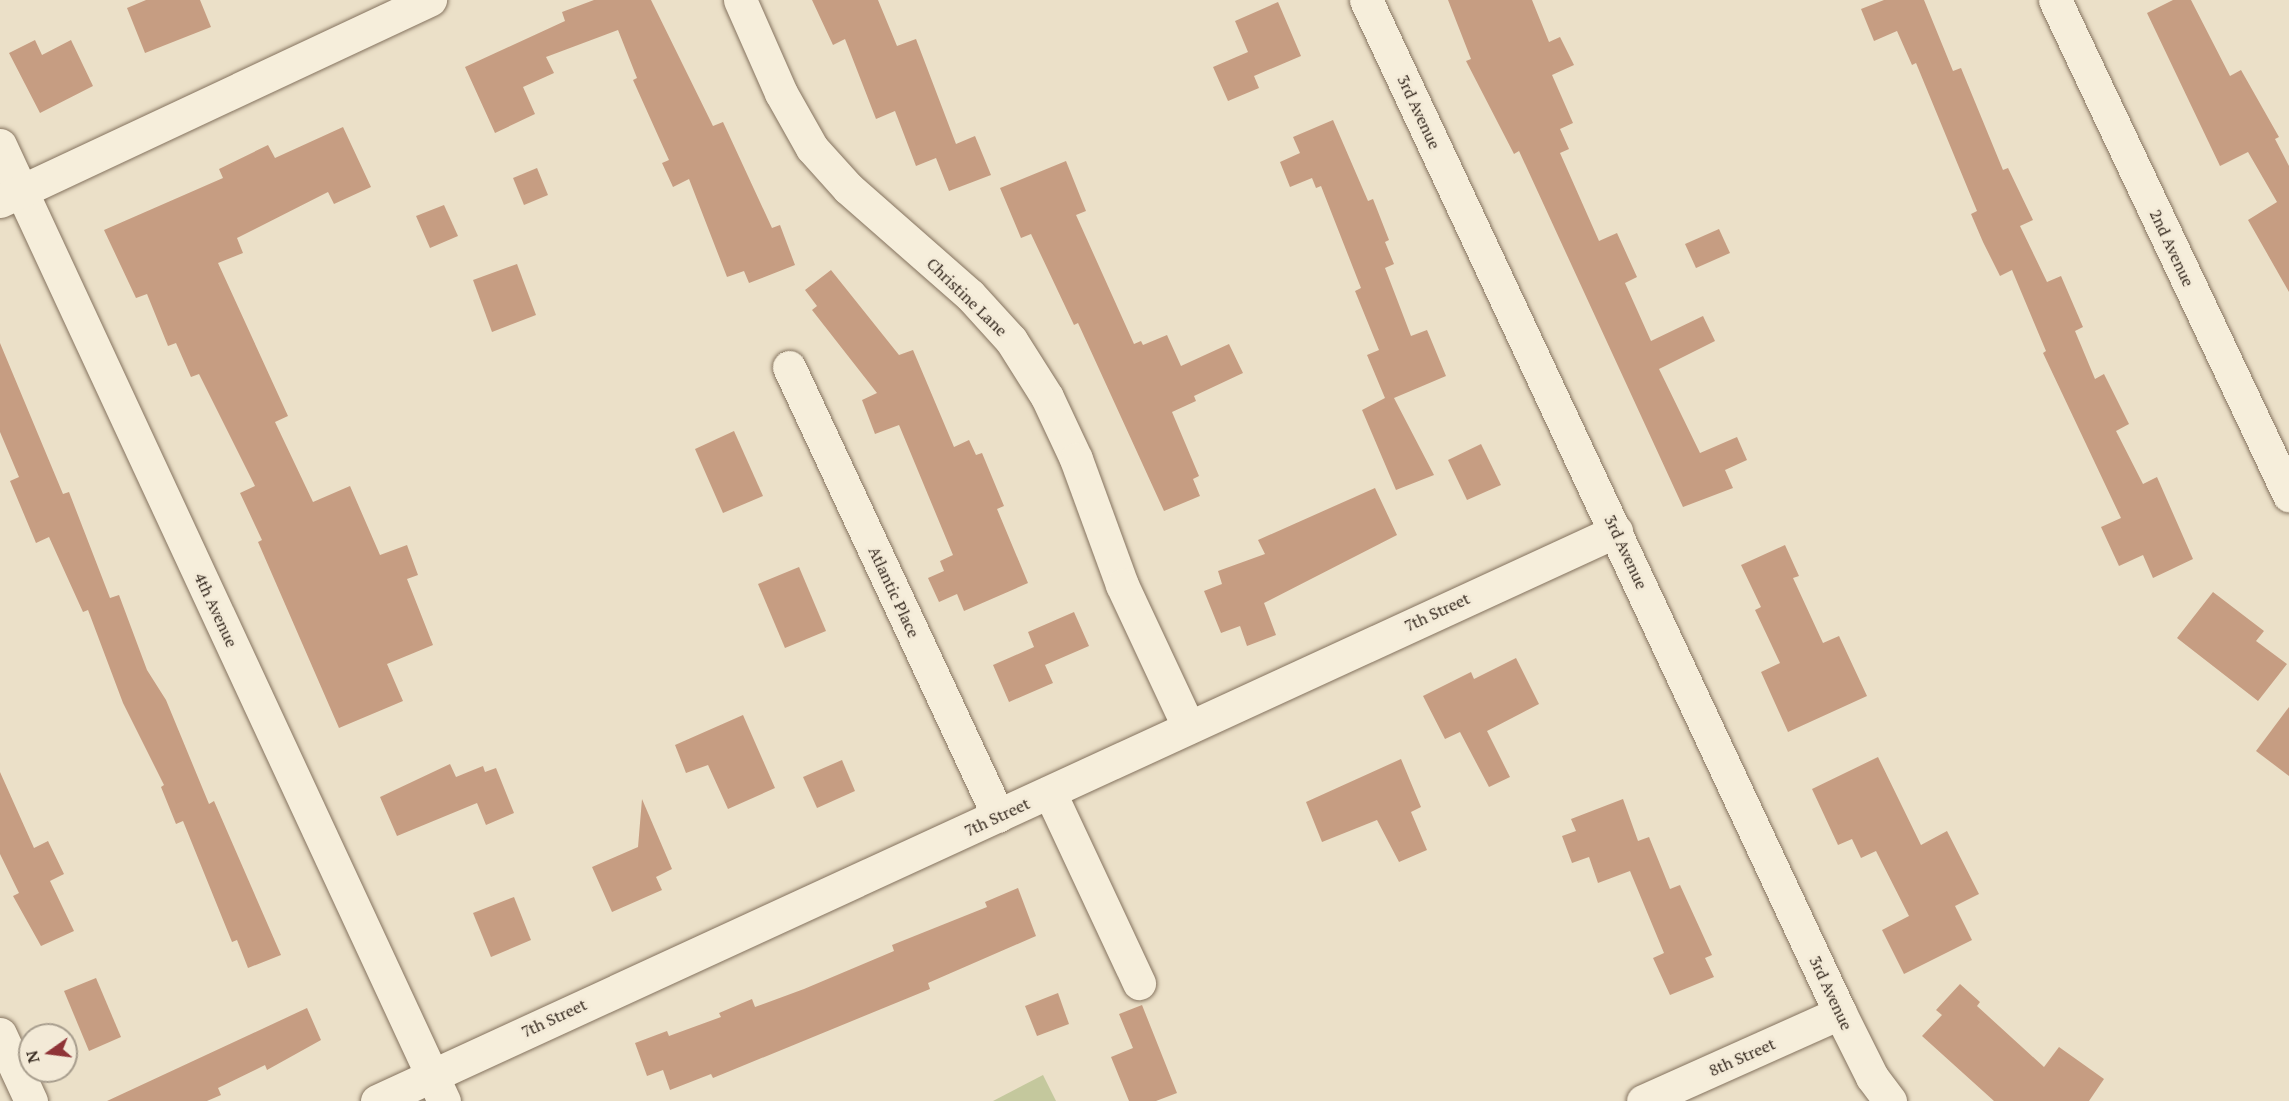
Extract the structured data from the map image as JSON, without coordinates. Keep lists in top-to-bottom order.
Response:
{
  "streets": {
    "street": [
      "3rd Avenue",
      "2nd Avenue",
      "Christine Lane",
      "Atlantic Place",
      "4th Avenue",
      "7th Street",
      "8th Street"
    ]
  },
  "crossings": [
    ["3rd Avenue", "7th Street"],
    ["3rd Avenue", "8th Street"],
    ["Christine Lane", "7th Street"],
    ["Atlantic Place", "7th Street"],
    ["4th Avenue", "7th Street"]
  ],
  "north": "left"
}
